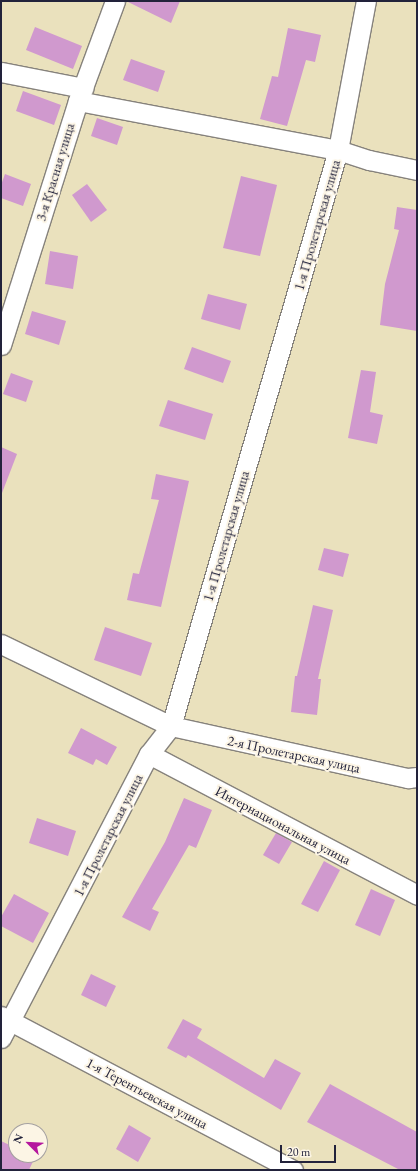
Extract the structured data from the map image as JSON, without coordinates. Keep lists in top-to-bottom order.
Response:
{
  "streets": {
    "street": [
      "3-я Красная улица",
      "1-я Пролетарская улица",
      "2-я Пролетарская улица",
      "Интернациональная улица",
      "1-я Терентьевская улица"
    ]
  },
  "crossings": [
    ["1-я Пролетарская улица", "2-я Пролетарская улица"],
    ["1-я Пролетарская улица", "Интернациональная улица"],
    ["1-я Пролетарская улица", "1-я Терентьевская улица"]
  ],
  "scale_bar": "20 m",
  "north": "top left"
}
